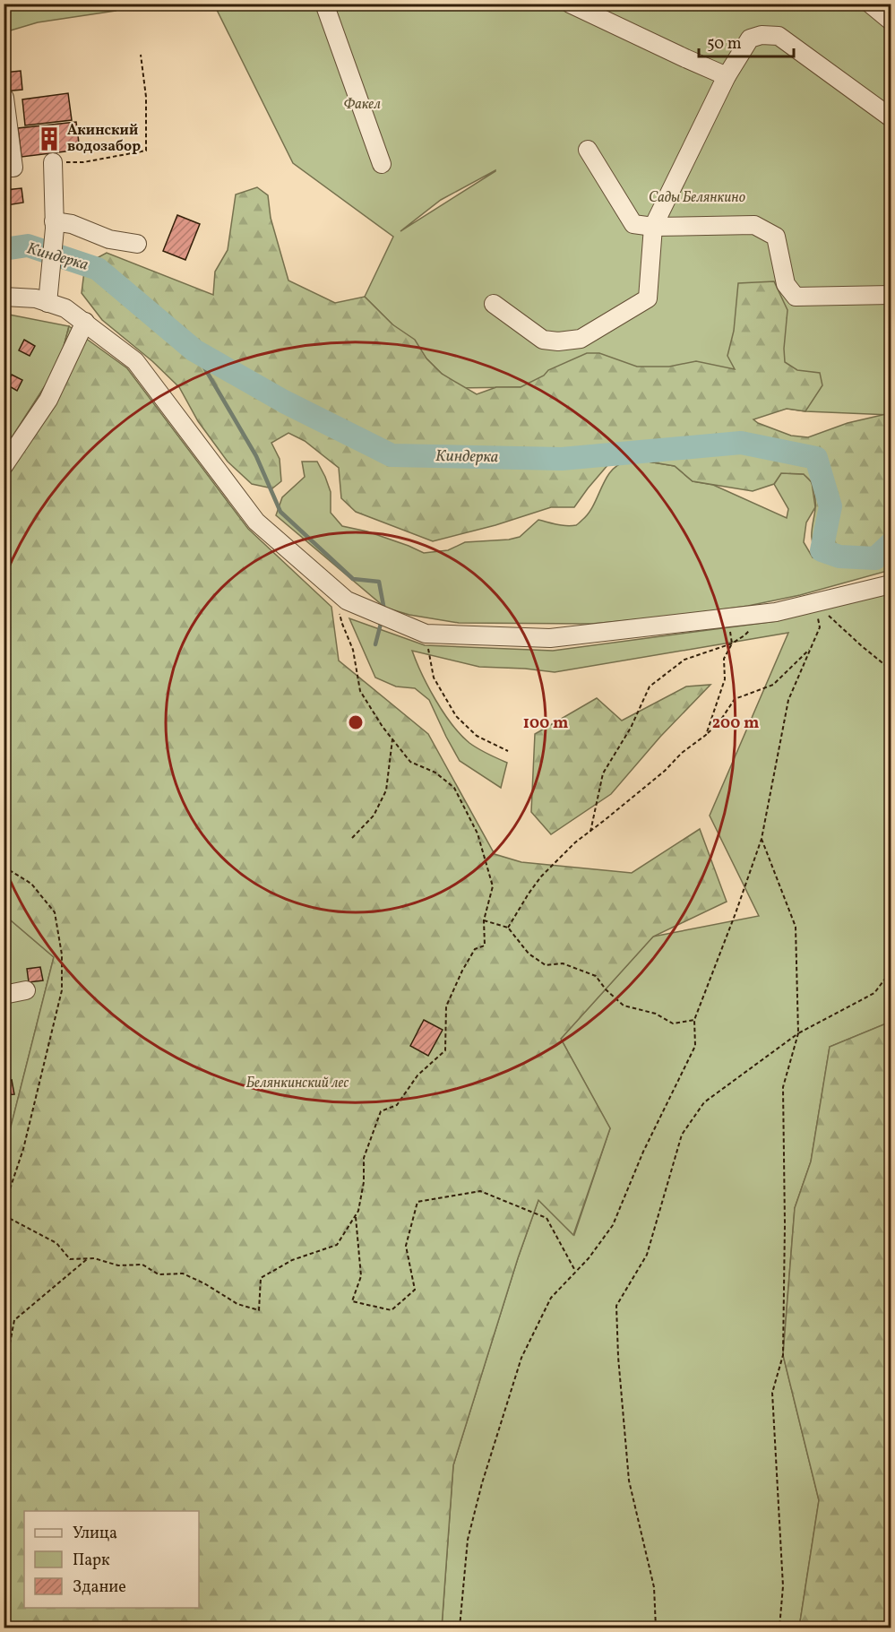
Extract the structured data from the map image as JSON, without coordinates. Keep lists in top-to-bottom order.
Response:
{
  "water": ["Киндерка"],
  "parks": ["Факел", "Сады Белянкино", "Белянкинский лес"],
  "places": {
    "building": ["Акинский водозабор"]
  },
  "legend": ["Улица", "Парк", "Здание"],
  "scale_bar": "50 m",
  "rings": ["100 m", "200 m"]
}
